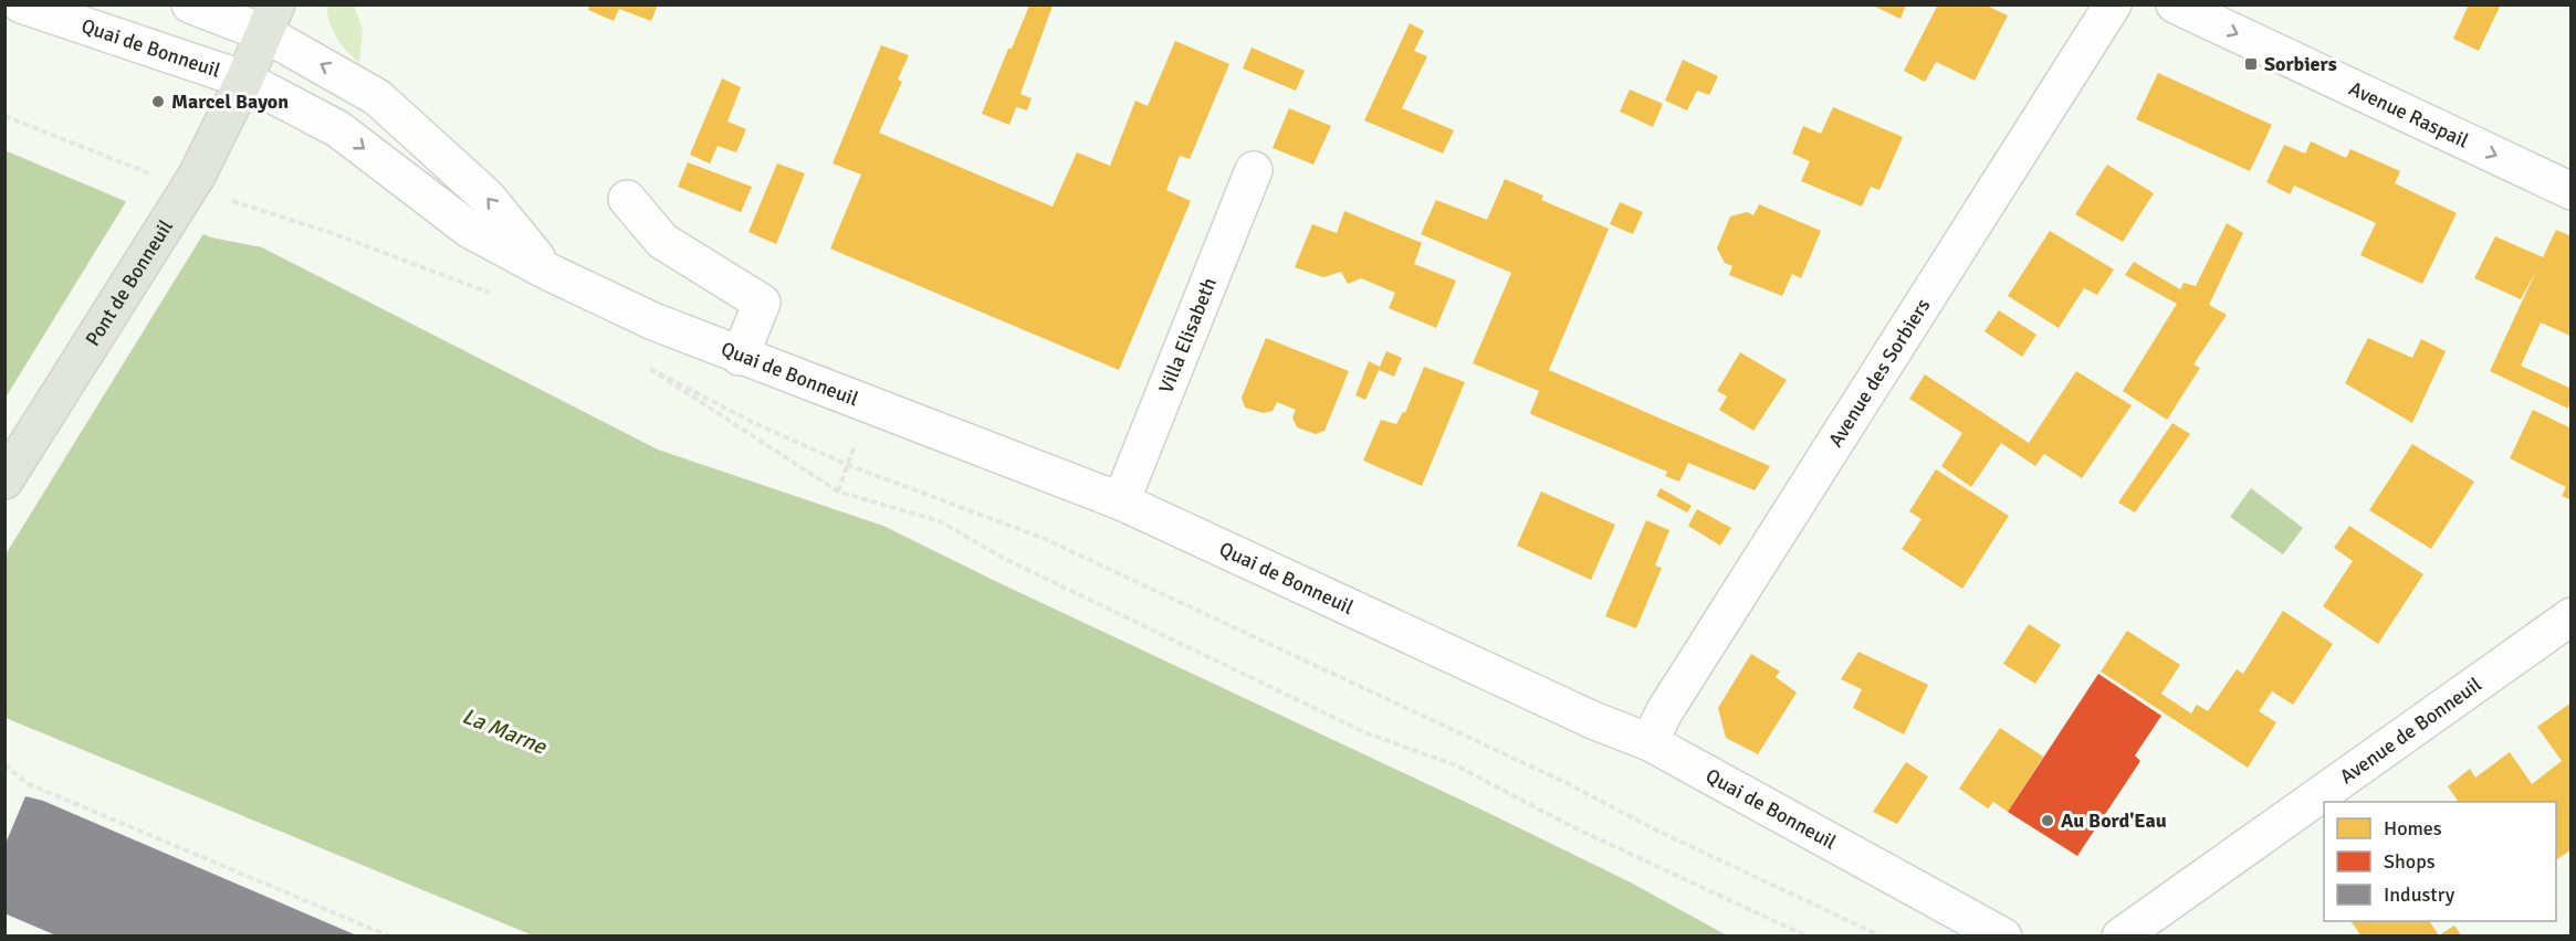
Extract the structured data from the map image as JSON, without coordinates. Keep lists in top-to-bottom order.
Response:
{
  "streets": {
    "main road": ["Pont de Bonneuil"],
    "street": [
      "Quai de Bonneuil",
      "Avenue Raspail",
      "Villa Elisabeth",
      "Avenue des Sorbiers",
      "Avenue de Bonneuil"
    ]
  },
  "crossings": [
    ["Quai de Bonneuil", "Pont de Bonneuil"],
    ["Quai de Bonneuil", "Villa Elisabeth"],
    ["Quai de Bonneuil", "Avenue des Sorbiers"]
  ],
  "one_way": ["Avenue Raspail"],
  "water": ["La Marne"],
  "places": {
    "transit": ["Sorbiers"],
    "other": ["Marcel Bayon", "Au Bord'Eau"]
  },
  "legend": ["Homes", "Shops", "Industry"]
}
